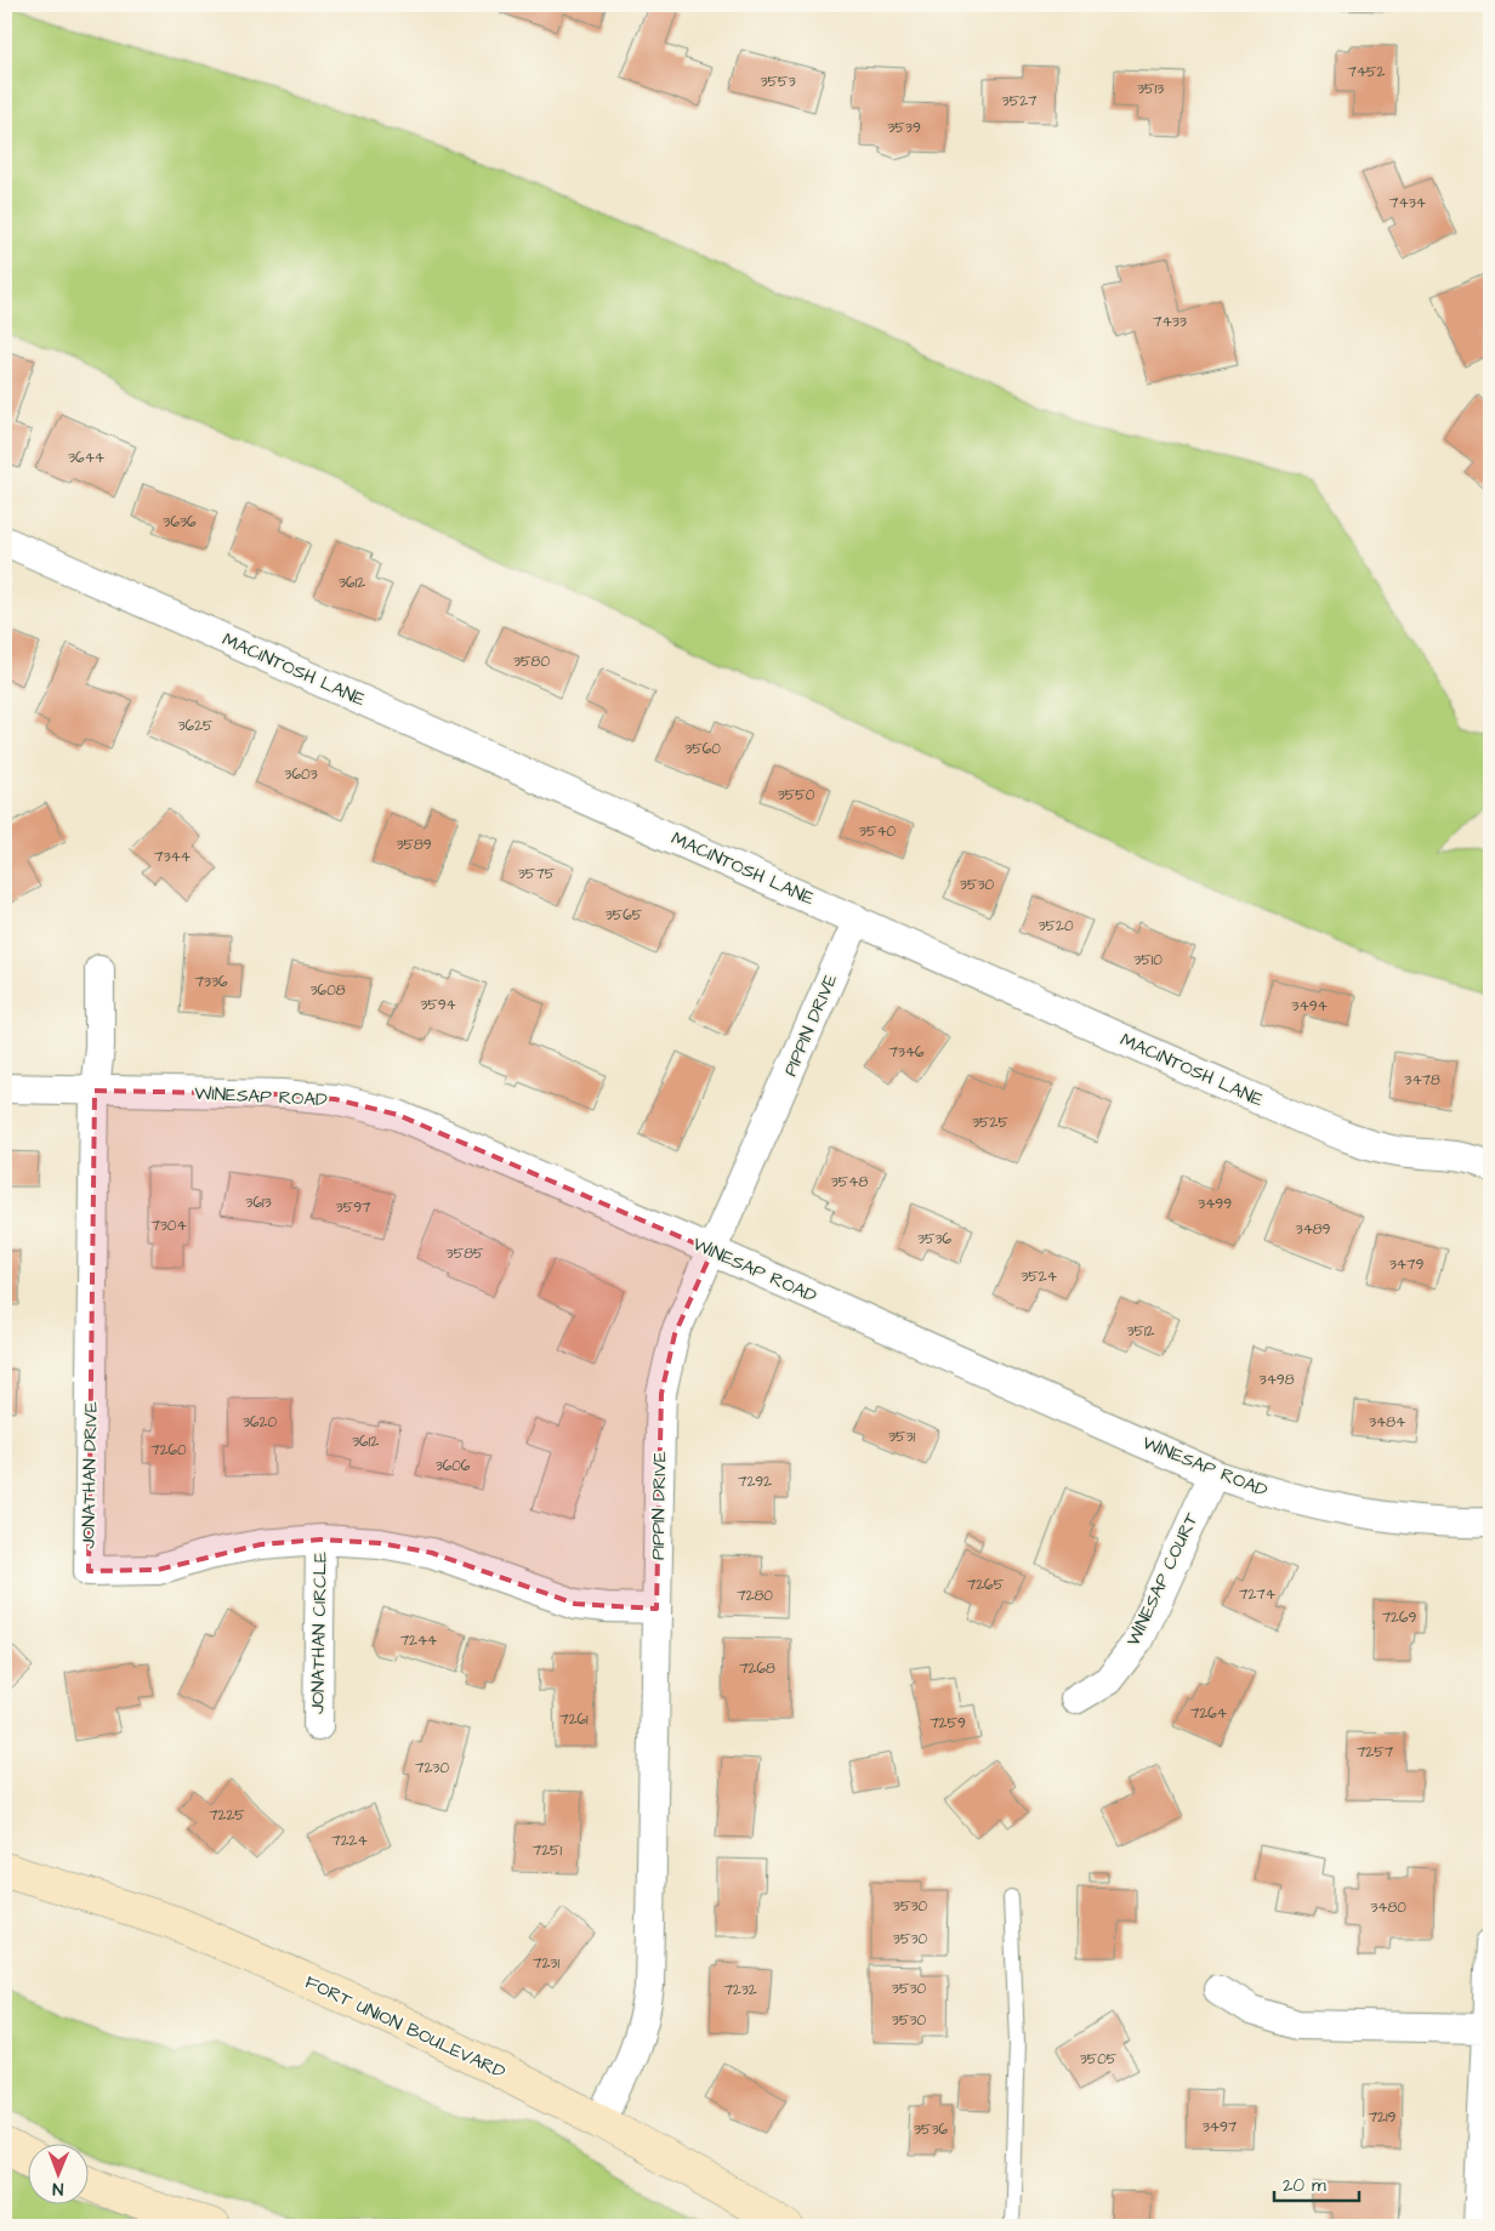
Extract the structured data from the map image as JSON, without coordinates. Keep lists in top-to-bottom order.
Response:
{
  "streets": {
    "main road": ["FORT UNION BOULEVARD"],
    "street": [
      "MACINTOSH LANE",
      "PIPPIN DRIVE",
      "WINESAP ROAD",
      "JONATHAN DRIVE",
      "WINESAP COURT",
      "JONATHAN CIRCLE"
    ]
  },
  "crossings": [
    ["MACINTOSH LANE", "PIPPIN DRIVE"],
    ["PIPPIN DRIVE", "WINESAP ROAD"],
    ["PIPPIN DRIVE", "JONATHAN DRIVE"],
    ["PIPPIN DRIVE", "FORT UNION BOULEVARD"],
    ["WINESAP ROAD", "JONATHAN DRIVE"],
    ["WINESAP ROAD", "WINESAP COURT"],
    ["JONATHAN DRIVE", "JONATHAN CIRCLE"]
  ],
  "house_numbers": [
    "7452",
    "3553",
    "3513",
    "3527",
    "3539",
    "7434",
    "7433",
    "3644",
    "3636",
    "3612",
    "3580",
    "3625",
    "3560",
    "3603",
    "3550",
    "3540",
    "3589",
    "7344",
    "3575",
    "3530",
    "3565",
    "3520",
    "3510",
    "7336",
    "3608",
    "3594",
    "3494",
    "7346",
    "3478",
    "3525",
    "3548",
    "3613",
    "3499",
    "3597",
    "7304",
    "3489",
    "3536",
    "3585",
    "3479",
    "3524",
    "3512",
    "3498",
    "3620",
    "3484",
    "3531",
    "3612",
    "7260",
    "3606",
    "7292",
    "7265",
    "7274",
    "7280",
    "7269",
    "7244",
    "7268",
    "7264",
    "7261",
    "7259",
    "7257",
    "7230",
    "7225",
    "7224",
    "7251",
    "3530",
    "3480",
    "3530",
    "7231",
    "3530",
    "7232",
    "3530",
    "3505",
    "7219",
    "3497",
    "3536"
  ],
  "scale_bar": "20 m",
  "north": "bottom"
}
